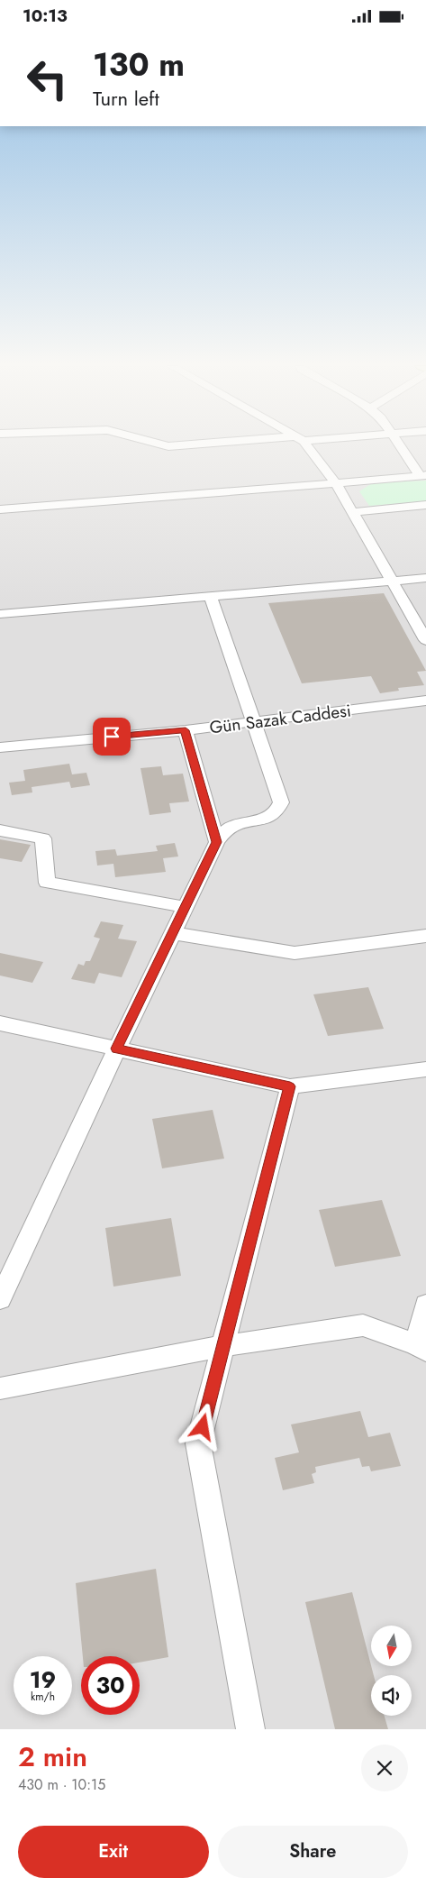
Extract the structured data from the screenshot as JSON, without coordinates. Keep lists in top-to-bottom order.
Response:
{
  "streets": {
    "street": ["Gün Sazak Caddesi"]
  },
  "north": "bottom",
  "page": {
    "status": "10:13",
    "turn": ["130 m", "Turn left"],
    "speed": "19 km/h",
    "limit": "30",
    "heading": ["2 min", "430 m · 10:15"],
    "buttons": ["Exit", "Share"]
  }
}
